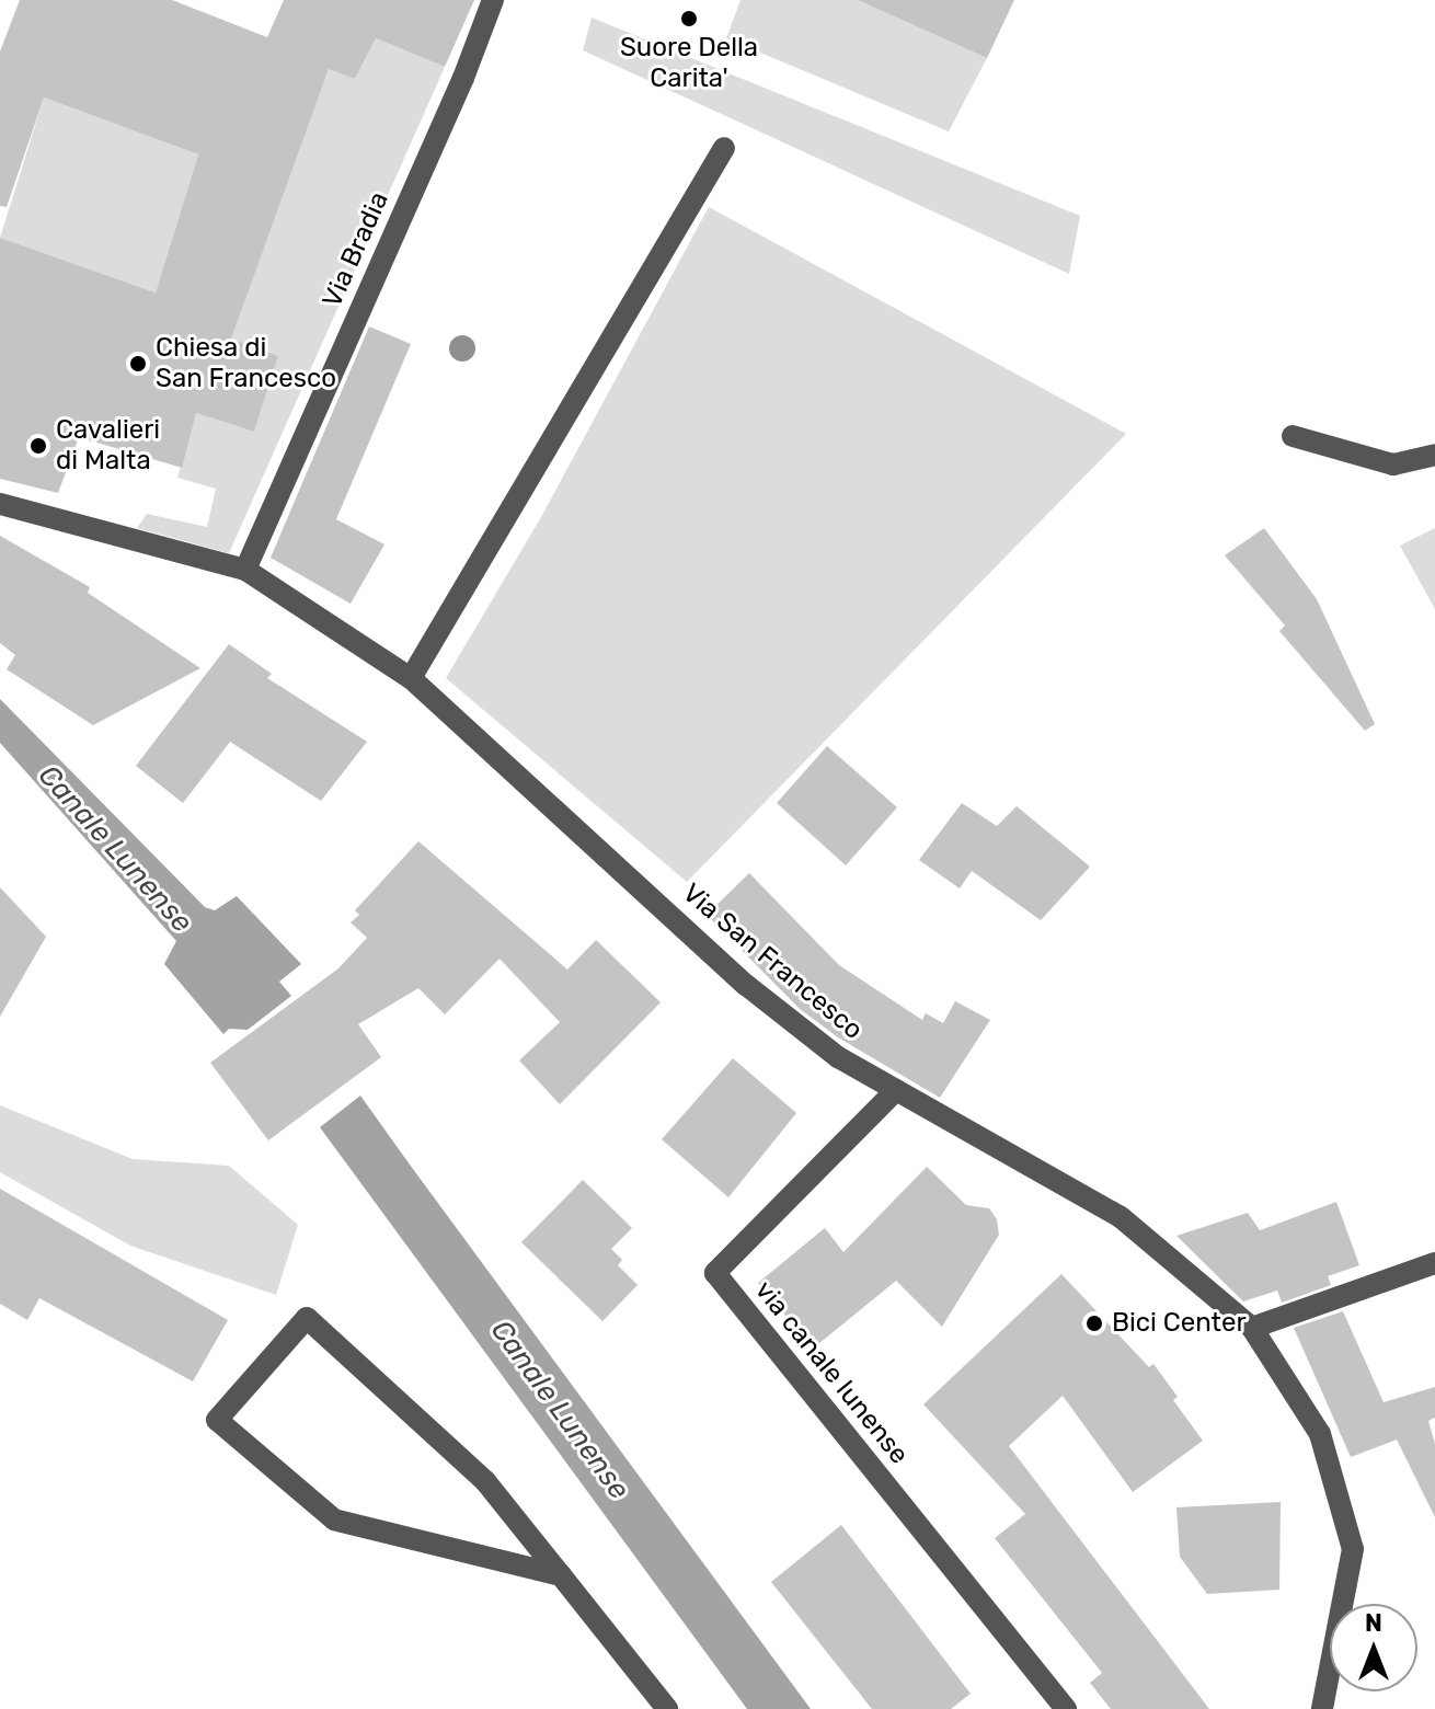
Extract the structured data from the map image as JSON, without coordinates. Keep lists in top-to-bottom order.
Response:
{
  "streets": {
    "street": ["Via Bradia", "Via San Francesco", "via canale lunense"]
  },
  "crossings": [
    ["Via Bradia", "Via San Francesco"],
    ["Via San Francesco", "via canale lunense"]
  ],
  "water": ["Canale Lunense"],
  "places": [
    "Suore Della Carita'",
    "Chiesa di San Francesco",
    "Cavalieri di Malta",
    "Bici Center"
  ],
  "north": "top"
}
